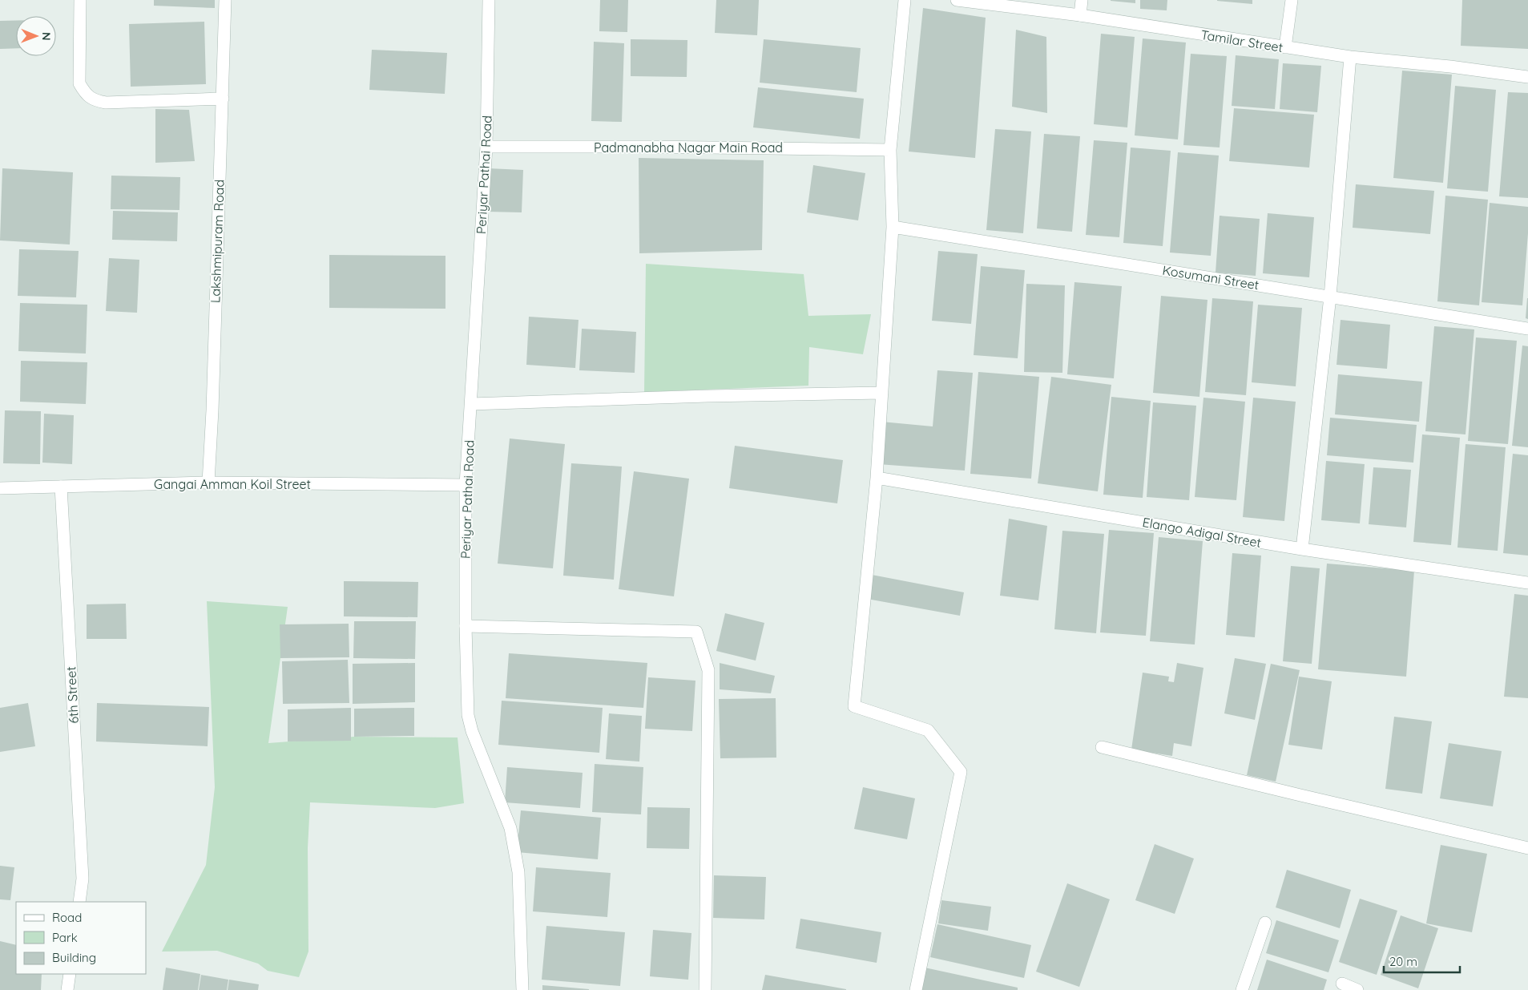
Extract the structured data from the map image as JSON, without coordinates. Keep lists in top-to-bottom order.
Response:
{
  "streets": {
    "street": [
      "Tamilar Street",
      "Padmanabha Nagar Main Road",
      "Periyar Pathai Road",
      "Lakshmipuram Road",
      "Kosumani Street",
      "Gangai Amman Koil Street",
      "Elango Adigal Street",
      "6th Street"
    ]
  },
  "crossings": [
    ["Padmanabha Nagar Main Road", "Periyar Pathai Road"],
    ["Periyar Pathai Road", "Gangai Amman Koil Street"],
    ["Lakshmipuram Road", "Gangai Amman Koil Street"],
    ["Gangai Amman Koil Street", "6th Street"]
  ],
  "legend": ["Road", "Park", "Building"],
  "scale_bar": "20 m",
  "north": "right"
}
